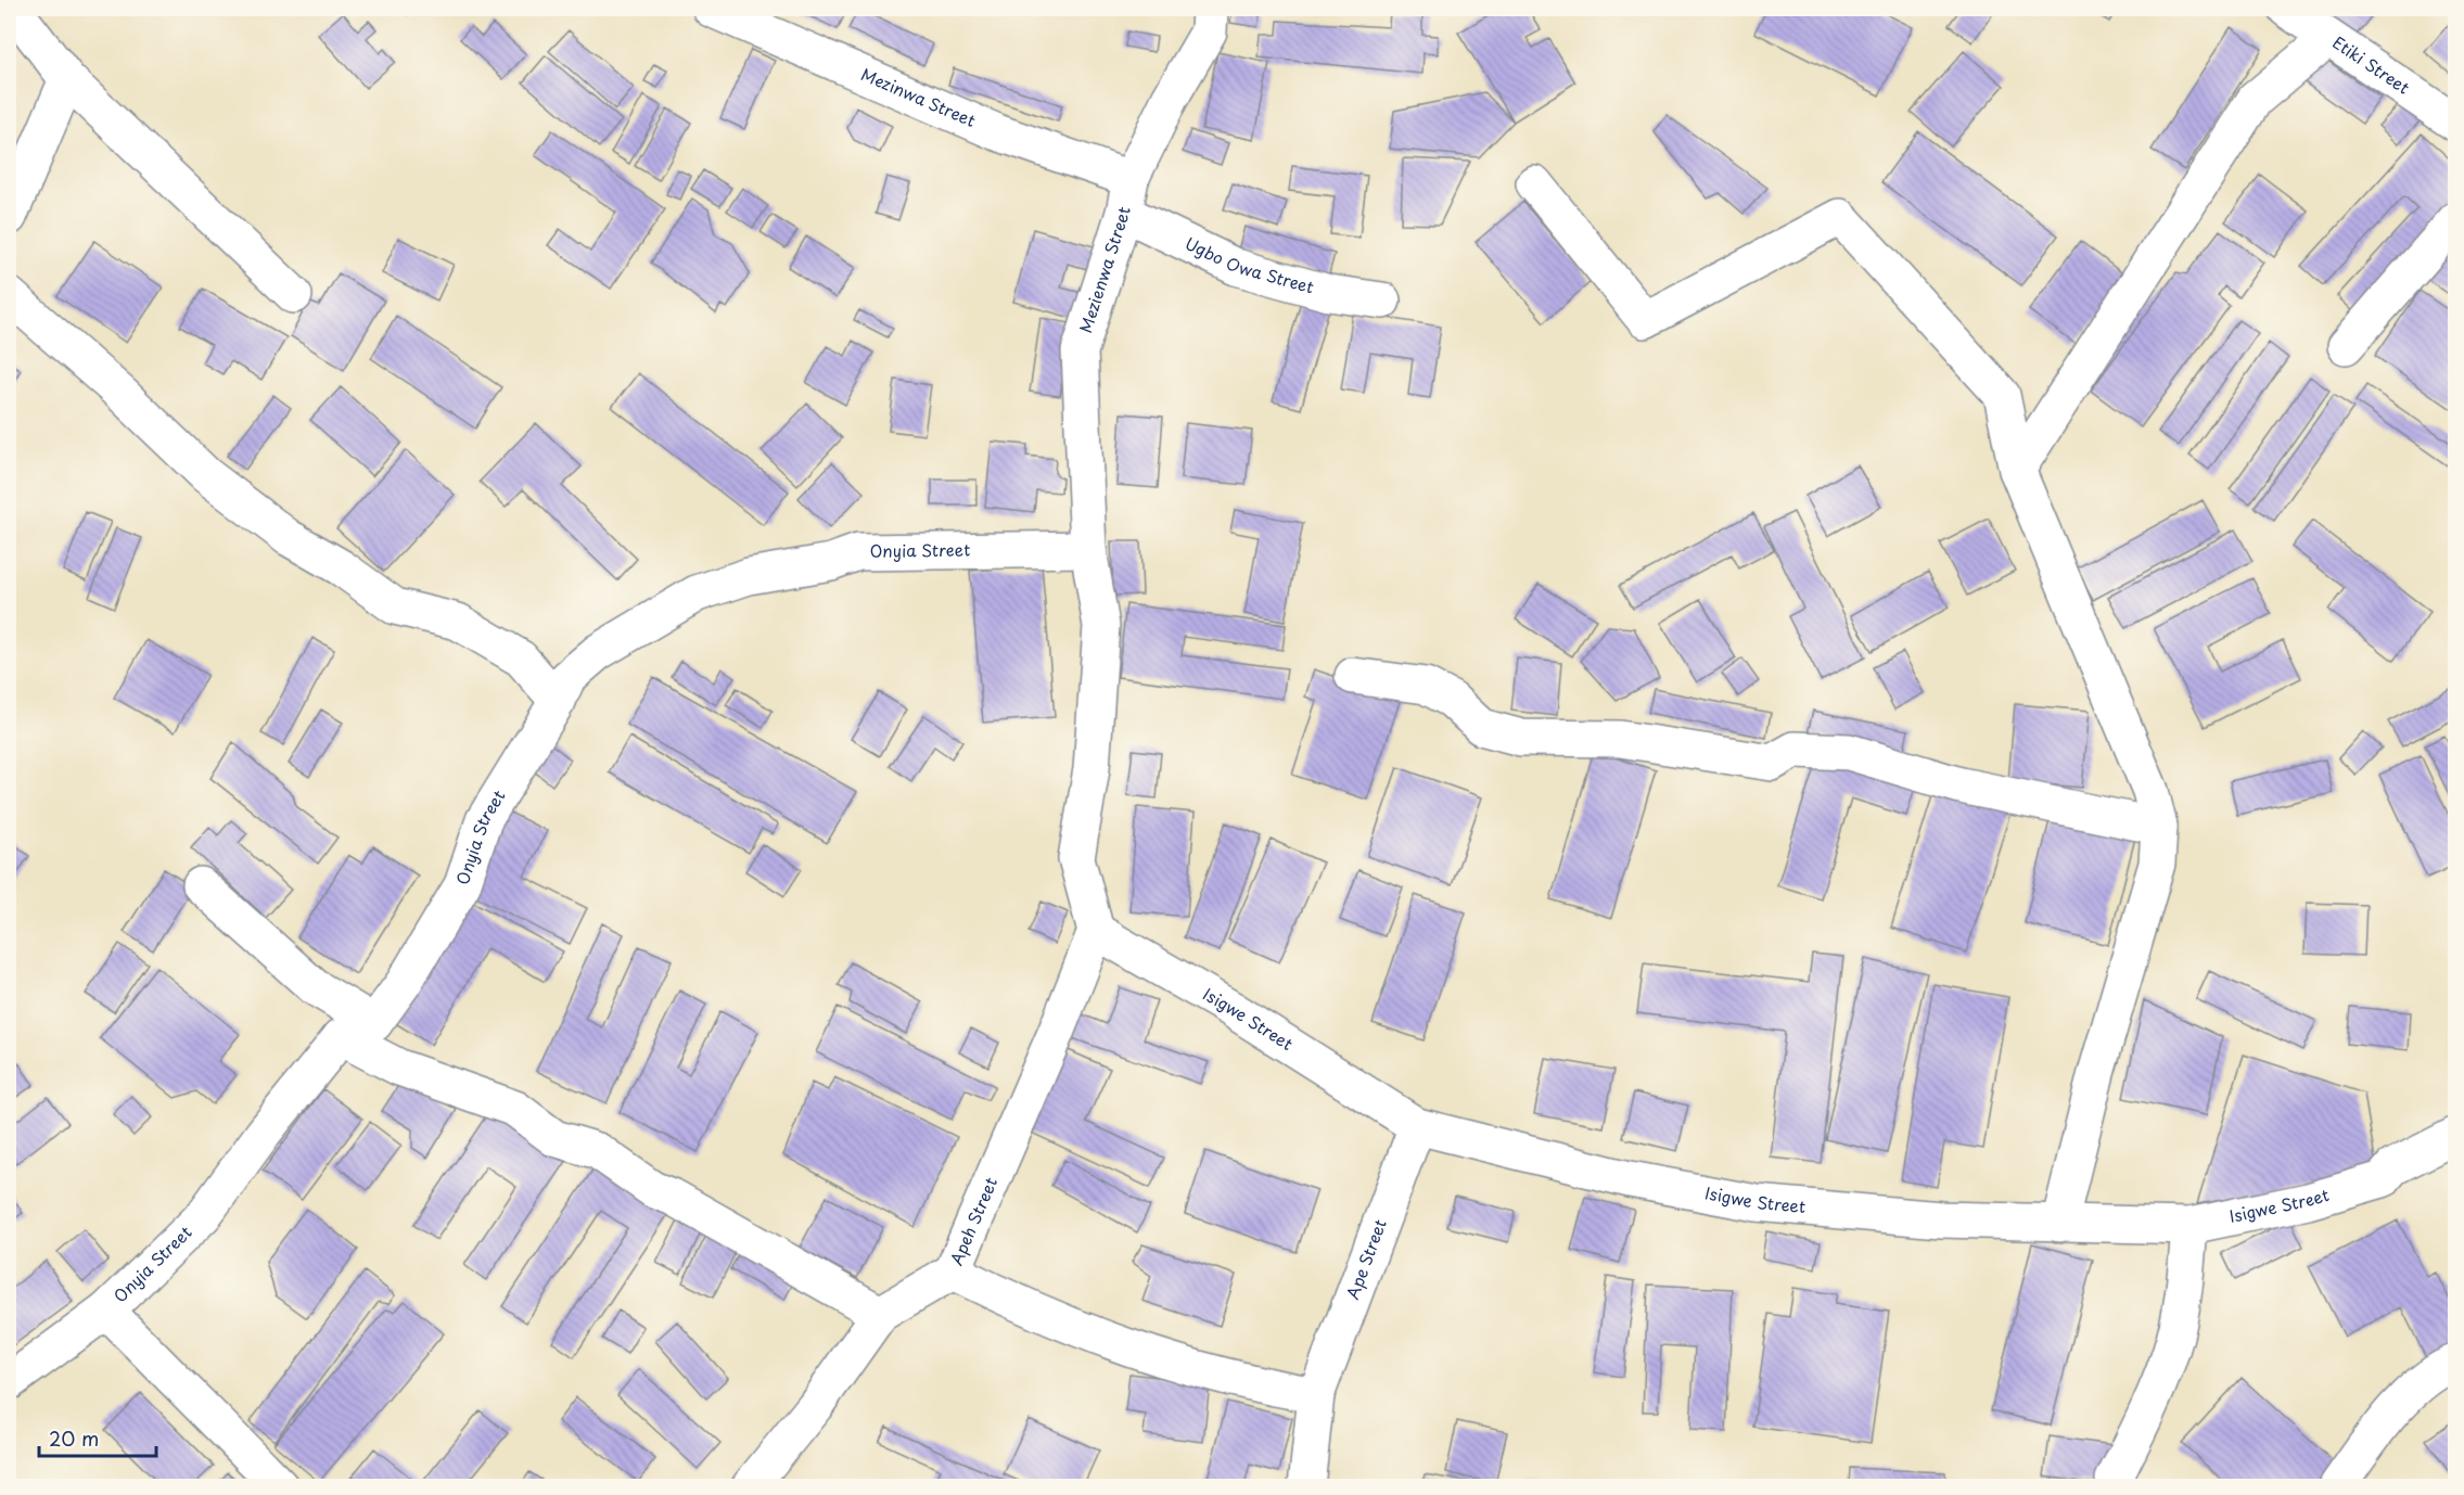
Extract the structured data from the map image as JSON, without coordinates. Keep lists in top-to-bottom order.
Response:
{
  "streets": {
    "street": [
      "Etiki Street",
      "Mezinwa Street",
      "Ugbo Owa Street",
      "Mezienwa Street",
      "Onyia Street",
      "Isigwe Street",
      "Apeh Street",
      "Ape Street"
    ]
  },
  "crossings": [
    ["Mezinwa Street", "Mezienwa Street"],
    ["Ugbo Owa Street", "Mezienwa Street"],
    ["Mezienwa Street", "Onyia Street"],
    ["Mezienwa Street", "Isigwe Street"],
    ["Mezienwa Street", "Apeh Street"],
    ["Isigwe Street", "Apeh Street"],
    ["Isigwe Street", "Ape Street"]
  ],
  "scale_bar": "20 m"
}
